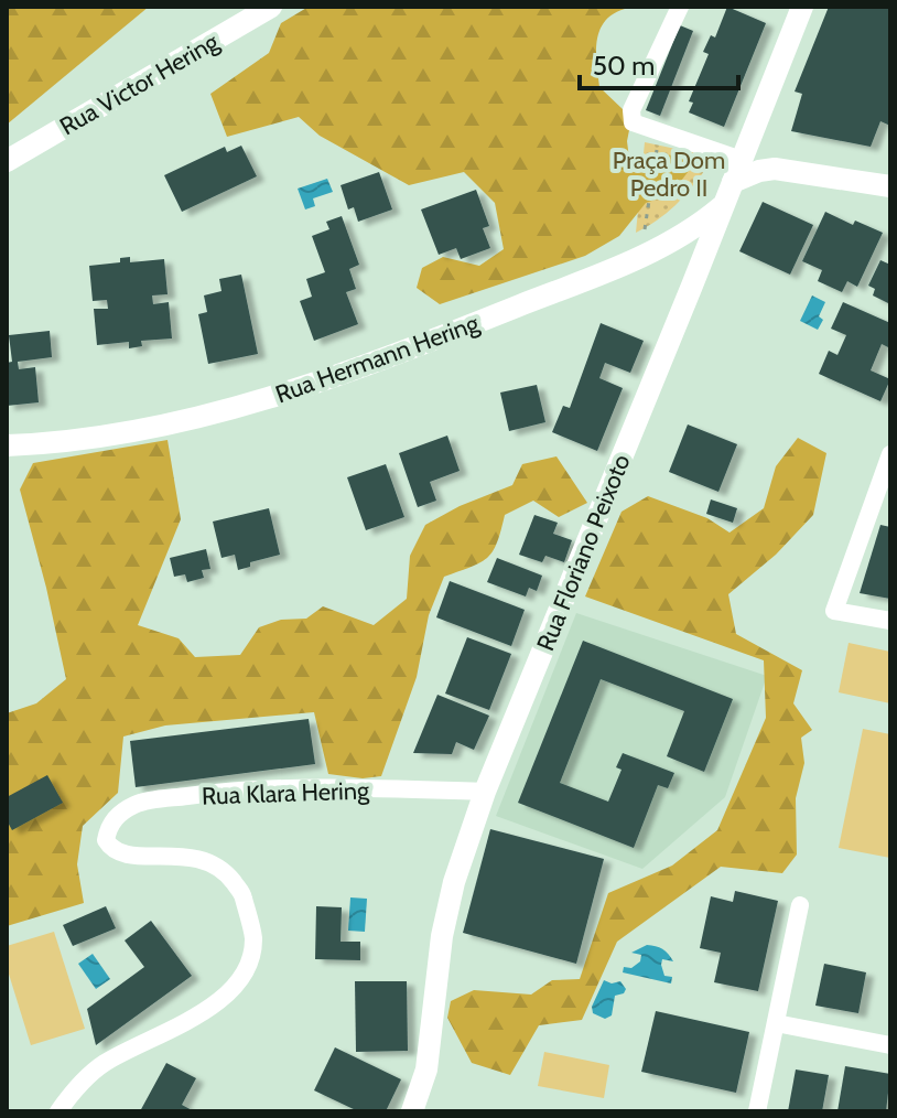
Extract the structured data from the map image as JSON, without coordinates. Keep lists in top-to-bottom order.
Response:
{
  "streets": {
    "street": [
      "Rua Victor Hering",
      "Rua Hermann Hering",
      "Rua Floriano Peixoto",
      "Rua Klara Hering"
    ]
  },
  "crossings": [
    ["Rua Hermann Hering", "Rua Floriano Peixoto"],
    ["Rua Floriano Peixoto", "Rua Klara Hering"]
  ],
  "parks": ["Praça Dom Pedro II"],
  "scale_bar": "50 m"
}
